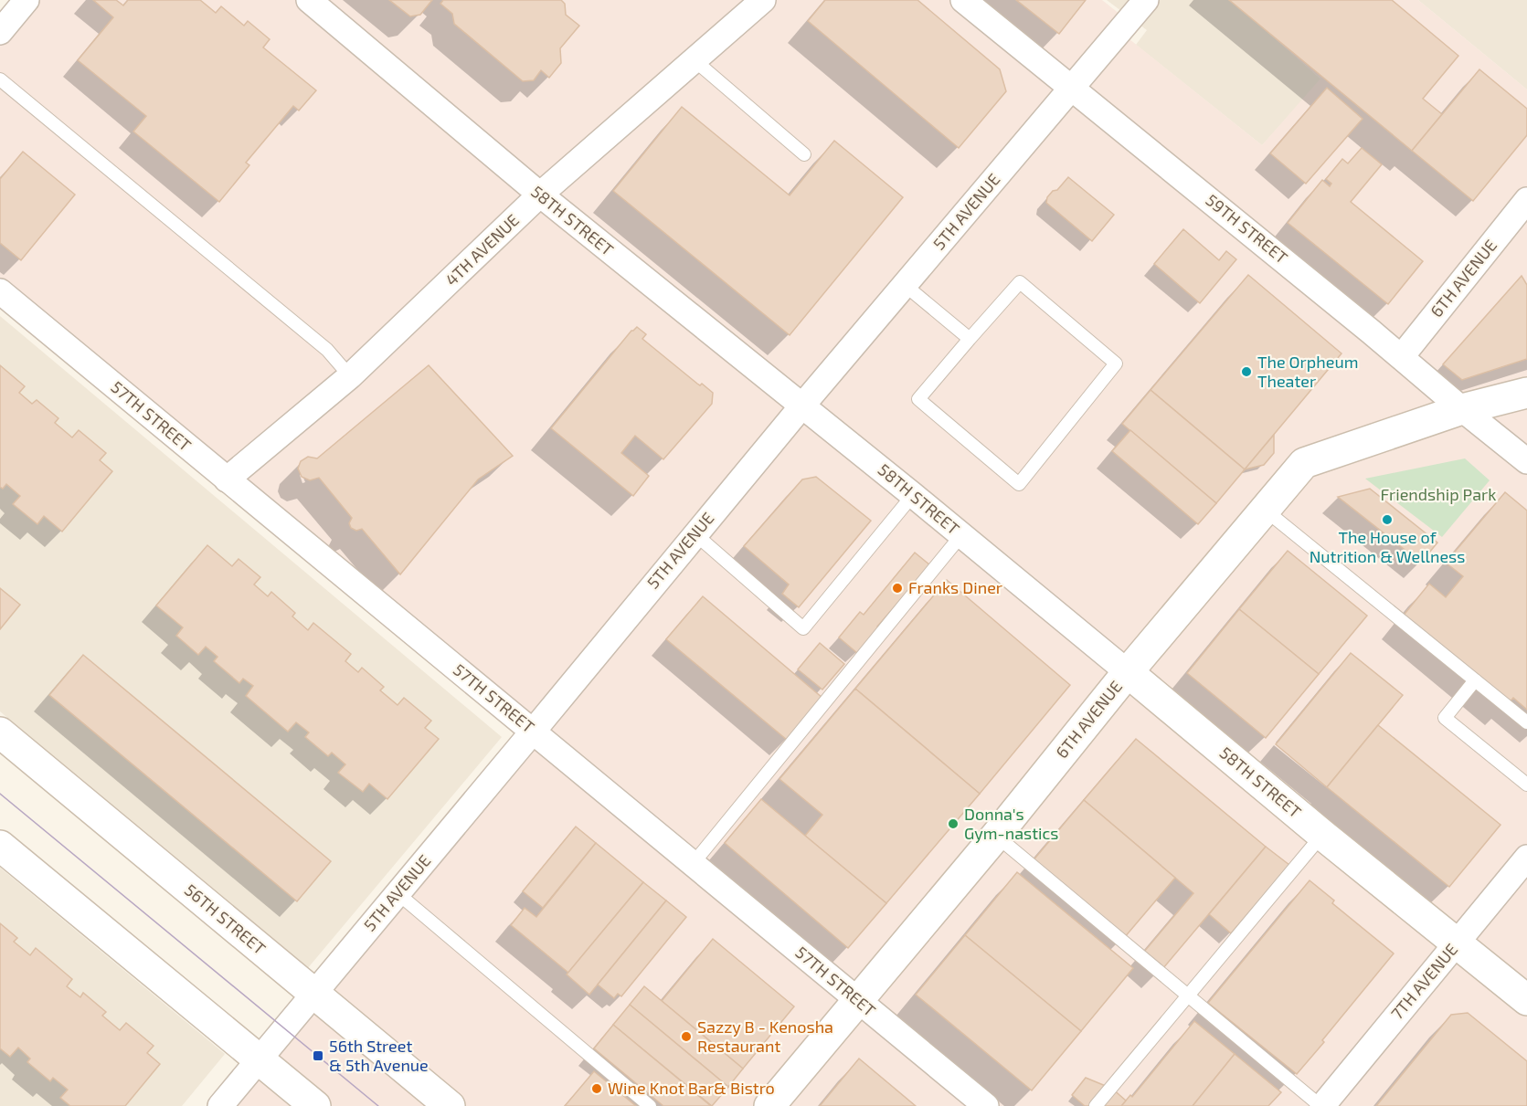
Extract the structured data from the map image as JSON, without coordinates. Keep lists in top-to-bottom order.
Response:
{
  "streets": {
    "street": [
      "5TH AVENUE",
      "58TH STREET",
      "59TH STREET",
      "4TH AVENUE",
      "6TH AVENUE",
      "57TH STREET",
      "56TH STREET",
      "7TH AVENUE"
    ]
  },
  "crossings": [
    ["5TH AVENUE", "58TH STREET"],
    ["5TH AVENUE", "59TH STREET"],
    ["5TH AVENUE", "57TH STREET"],
    ["5TH AVENUE", "56TH STREET"],
    ["58TH STREET", "4TH AVENUE"],
    ["58TH STREET", "6TH AVENUE"],
    ["58TH STREET", "7TH AVENUE"],
    ["59TH STREET", "6TH AVENUE"],
    ["4TH AVENUE", "57TH STREET"],
    ["6TH AVENUE", "57TH STREET"]
  ],
  "parks": ["Friendship Park"],
  "places": {
    "other": [
      "The Orpheum Theater",
      "The House of Nutrition & Wellness",
      "Franks Diner",
      "Donna's Gym-nastics",
      "Sazzy B - Kenosha Restaurant",
      "Wine Knot Bar& Bistro"
    ],
    "transit": ["56th Street & 5th Avenue"]
  }
}
